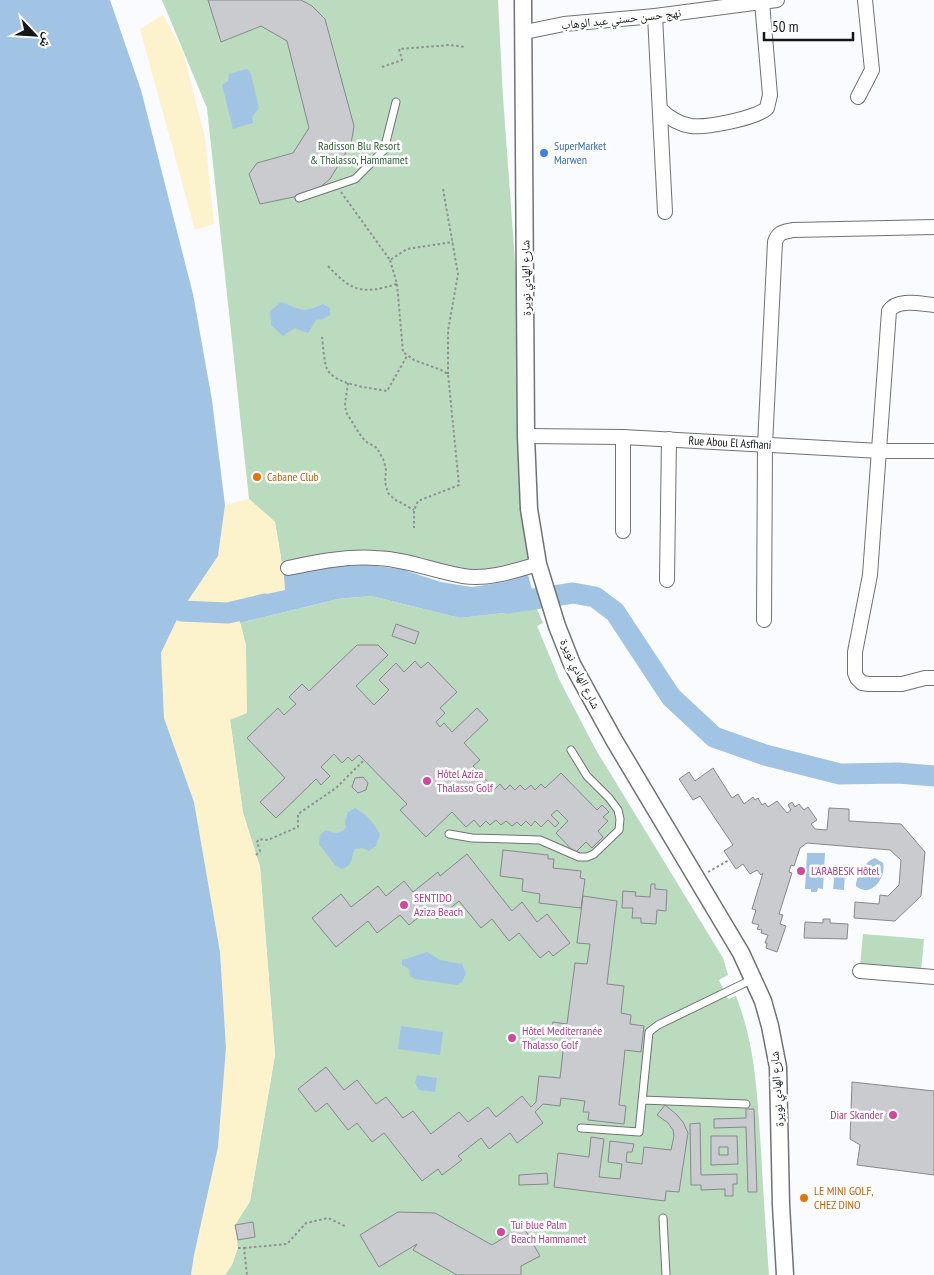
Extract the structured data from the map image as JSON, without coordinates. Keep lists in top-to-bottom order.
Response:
{
  "streets": {
    "street": ["نهج حسن حسني عبد الوهاب", "شارع الهادي نويرة", "Rue Abou El Asfhani"]
  },
  "crossings": [
    ["نهج حسن حسني عبد الوهاب", "شارع الهادي نويرة"],
    ["شارع الهادي نويرة", "Rue Abou El Asfhani"]
  ],
  "parks": ["Radisson Blu Resort & Thalasso, Hammamet"],
  "places": [
    "SuperMarket Marwen",
    "Cabane Club",
    "Hôtel Aziza Thalasso Golf",
    "L'ARABESK Hôtel",
    "SENTIDO Aziza Beach",
    "Hôtel Mediterranée Thalasso Golf",
    "Diar Skander",
    "LE MINI GOLF, CHEZ DINO",
    "Tui blue Palm Beach Hammamet"
  ],
  "scale_bar": "50 m",
  "north": "bottom right"
}
